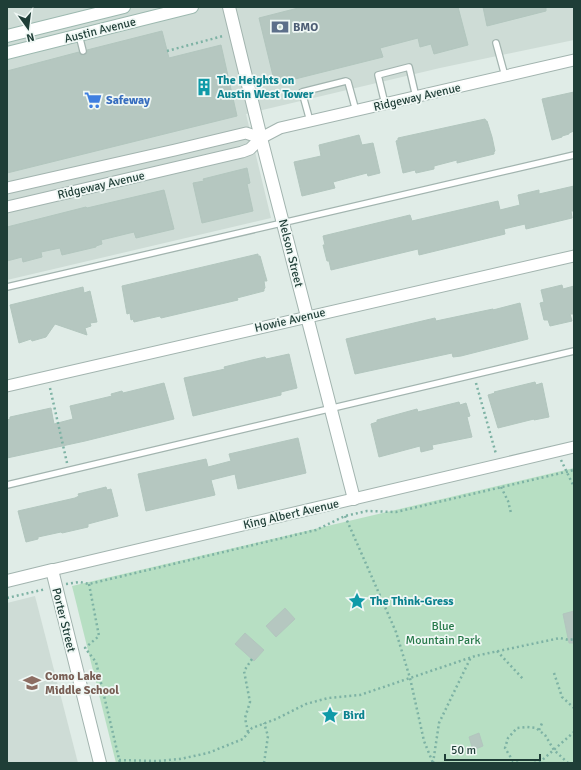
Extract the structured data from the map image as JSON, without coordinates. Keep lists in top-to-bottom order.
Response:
{
  "streets": {
    "street": [
      "Austin Avenue",
      "Ridgeway Avenue",
      "Nelson Street",
      "Howie Avenue",
      "King Albert Avenue",
      "Porter Street"
    ]
  },
  "crossings": [
    ["Ridgeway Avenue", "Nelson Street"],
    ["Nelson Street", "Howie Avenue"],
    ["Nelson Street", "King Albert Avenue"],
    ["King Albert Avenue", "Porter Street"]
  ],
  "parks": ["Blue Mountain Park"],
  "places": {
    "bank": ["BMO"],
    "building": ["The Heights on Austin West Tower"],
    "supermarket": ["Safeway"],
    "place": ["The Think-Gress", "Bird"],
    "school or university": ["Como Lake Middle School"]
  },
  "scale_bar": "50 m",
  "north": "bottom"
}
